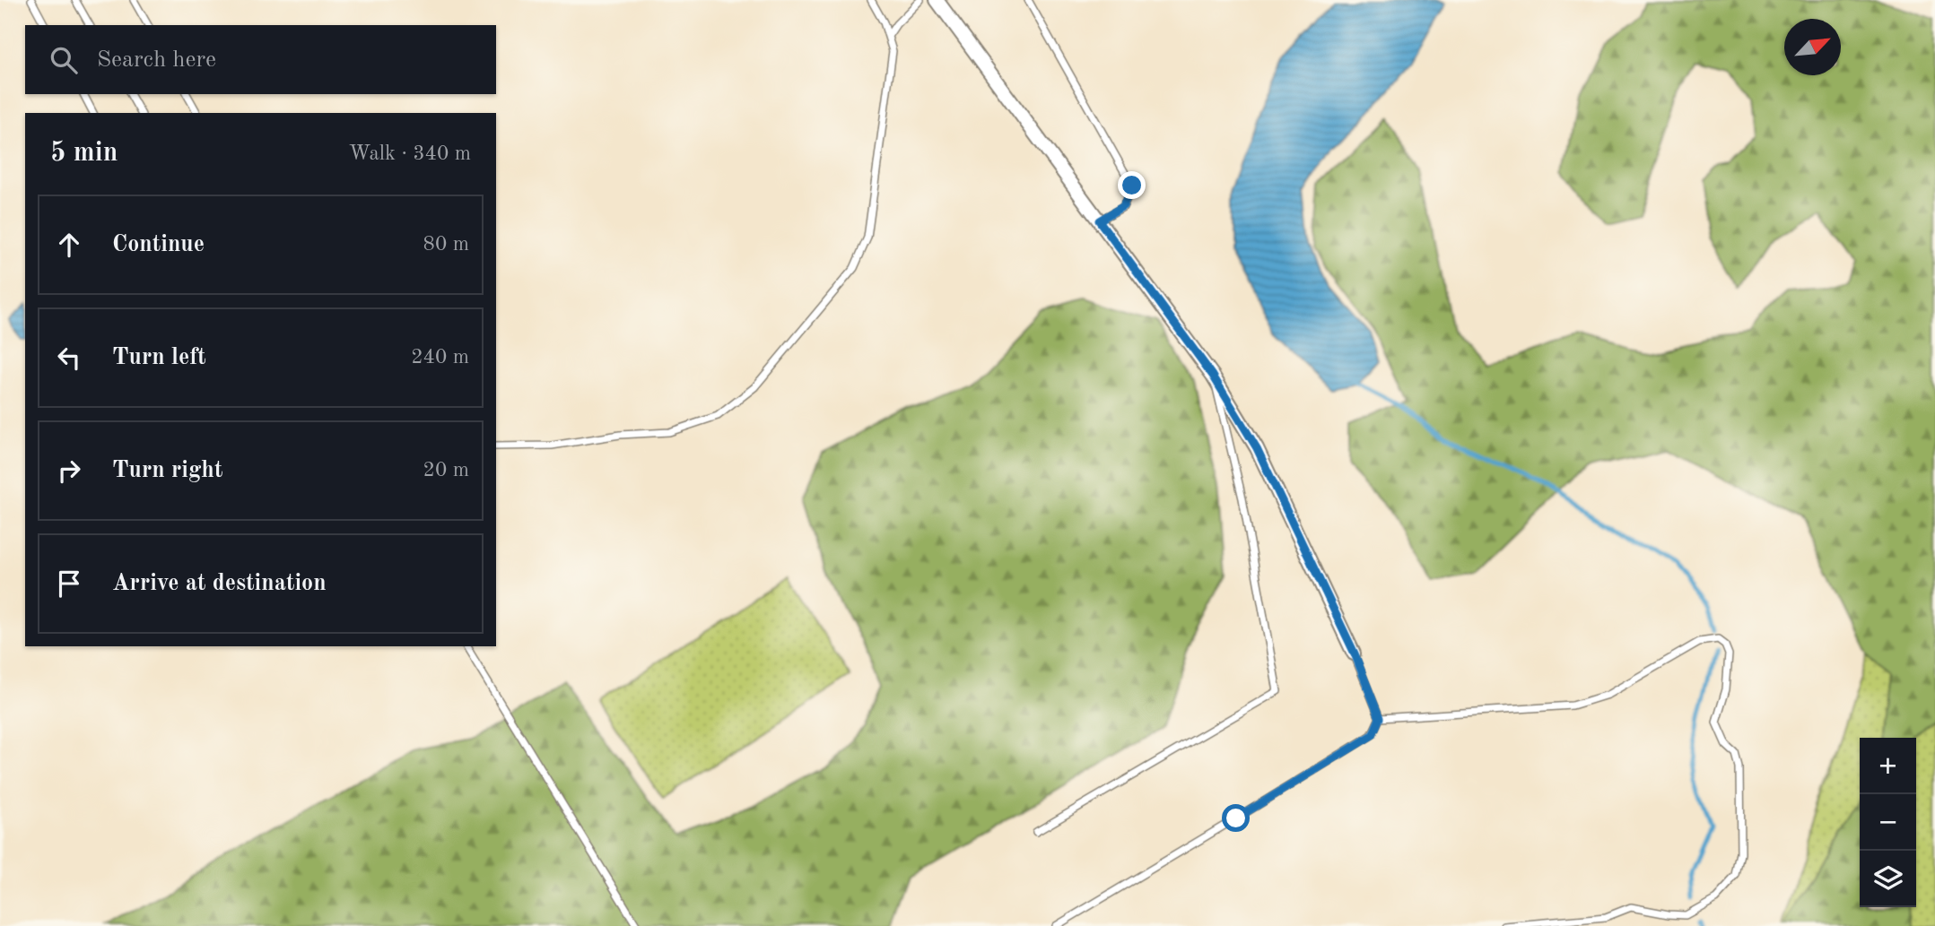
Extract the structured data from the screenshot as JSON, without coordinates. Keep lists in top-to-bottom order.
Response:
{
  "north": "top right",
  "page": {
    "search": "Search here",
    "heading": ["5 min", "Walk · 340 m"],
    "list": [
      ["Continue", "80 m"],
      ["Turn left", "240 m"],
      ["Turn right", "20 m"],
      "Arrive at destination"
    ],
    "map_buttons": ["+", "−"]
  }
}
